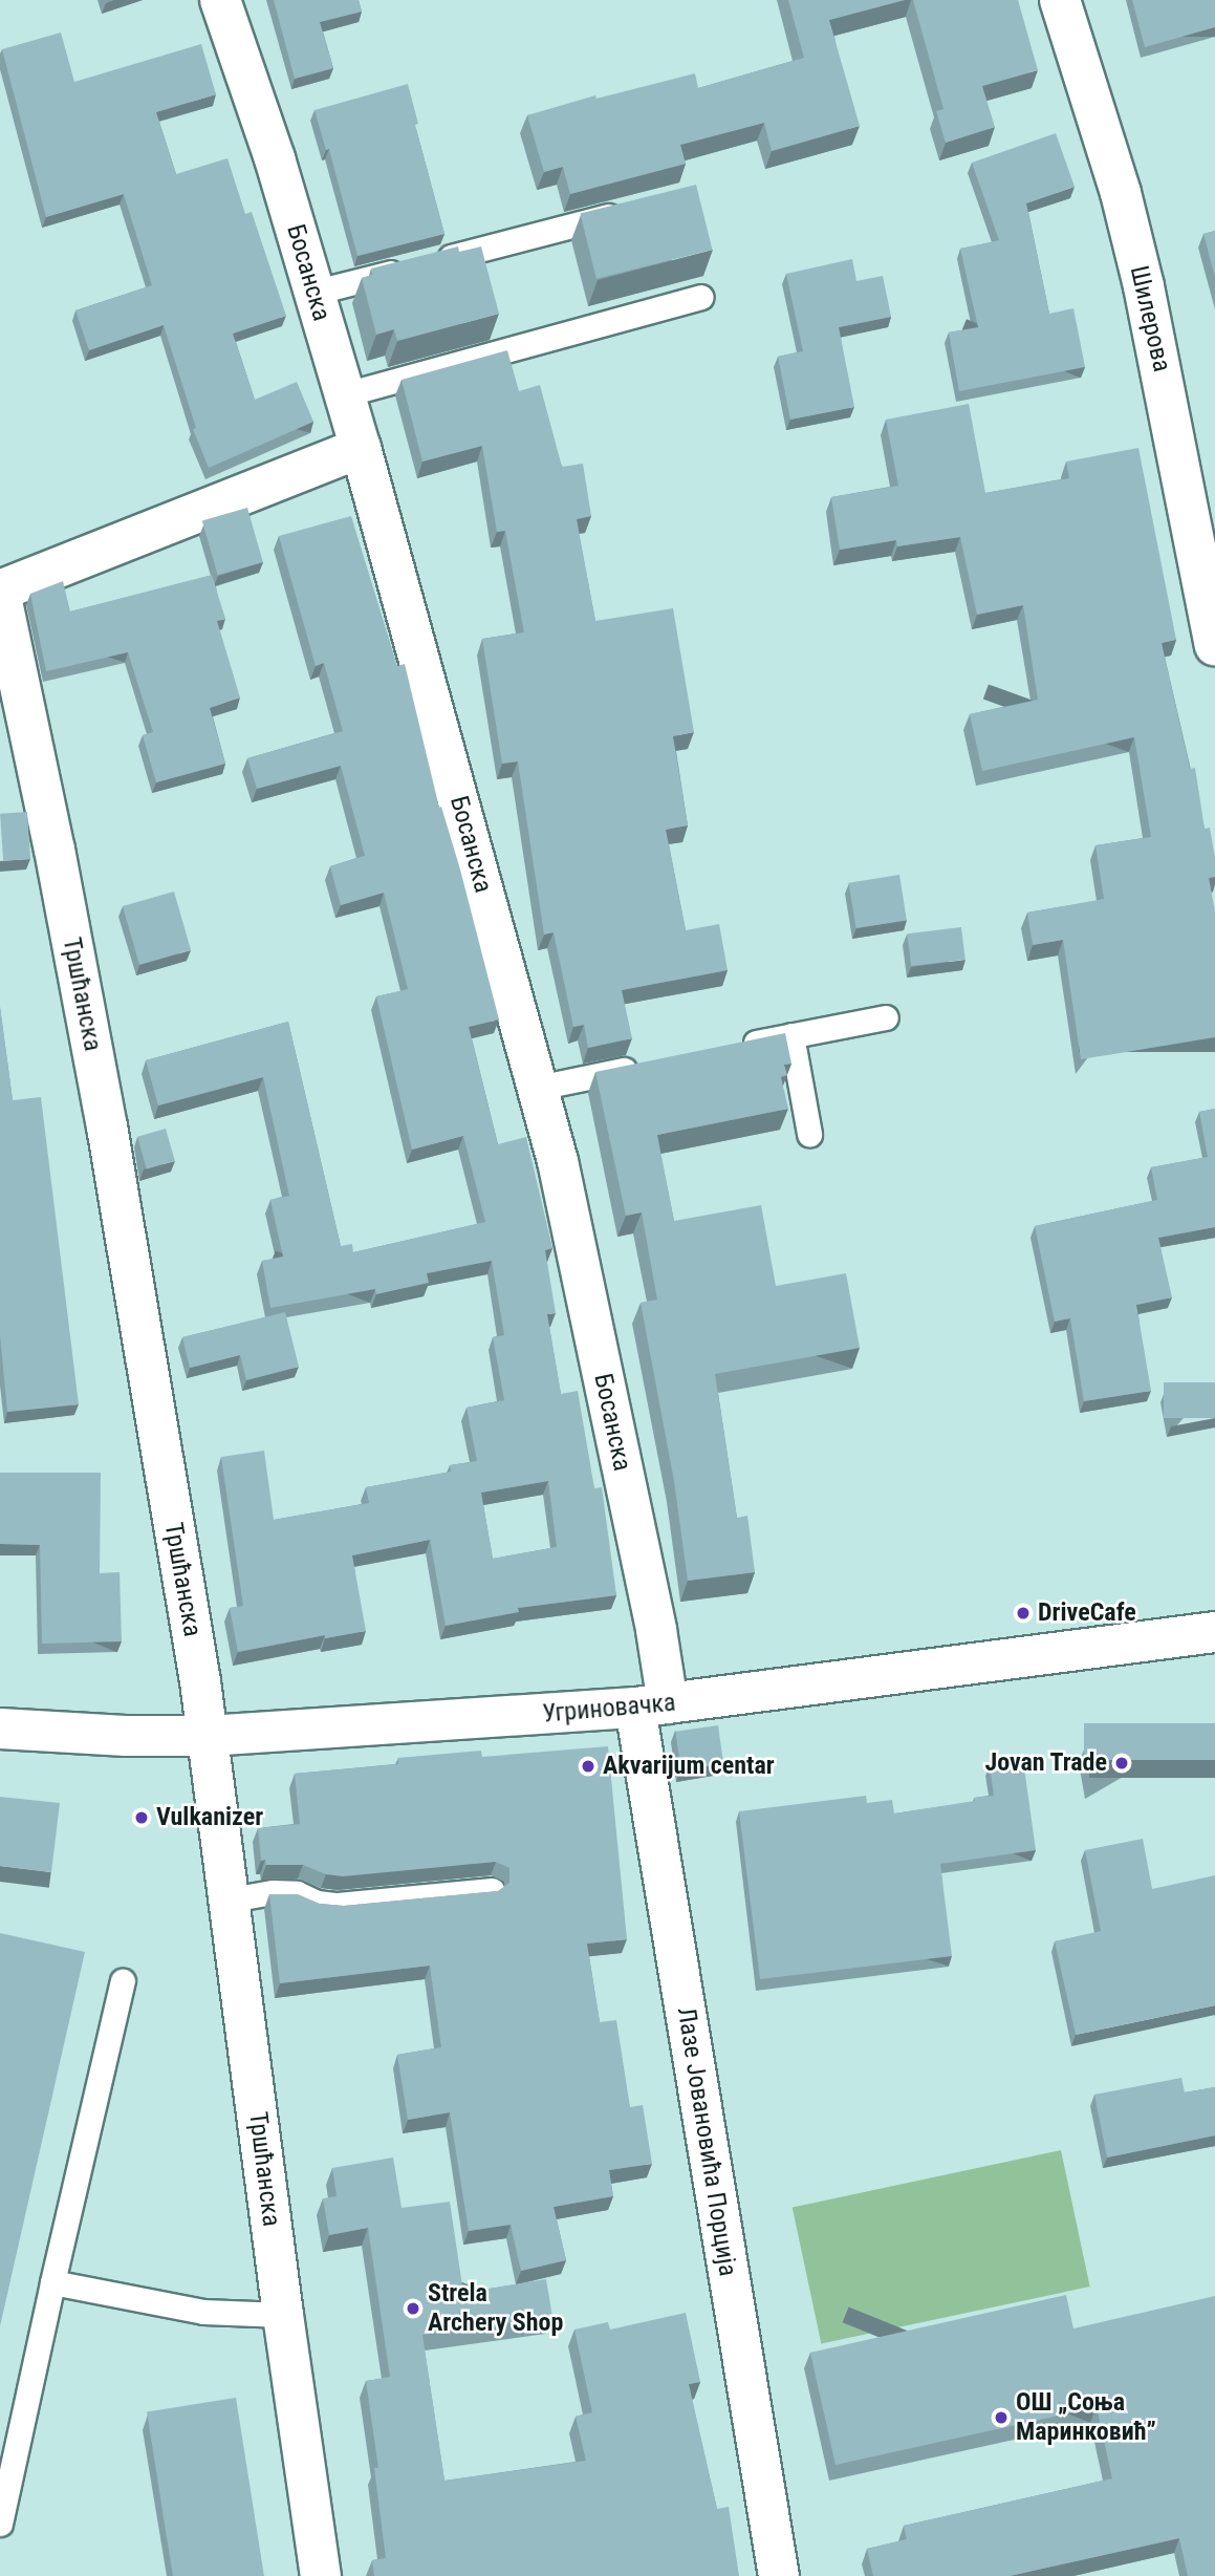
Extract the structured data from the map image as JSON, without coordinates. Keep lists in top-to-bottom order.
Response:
{
  "streets": {
    "street": [
      "Босанска",
      "Шилерова",
      "Тршћанска",
      "Угриновачка",
      "Лазе Јовановића Порција"
    ]
  },
  "crossings": [
    ["Босанска", "Угриновачка"],
    ["Босанска", "Лазе Јовановића Порција"],
    ["Тршћанска", "Угриновачка"],
    ["Угриновачка", "Лазе Јовановића Порција"]
  ],
  "places": [
    "DriveCafe",
    "Jovan Trade",
    "Akvarijum centar",
    "Vulkanizer",
    "Strela Archery Shop",
    "ОШ „Соња Маринковић”"
  ]
}
